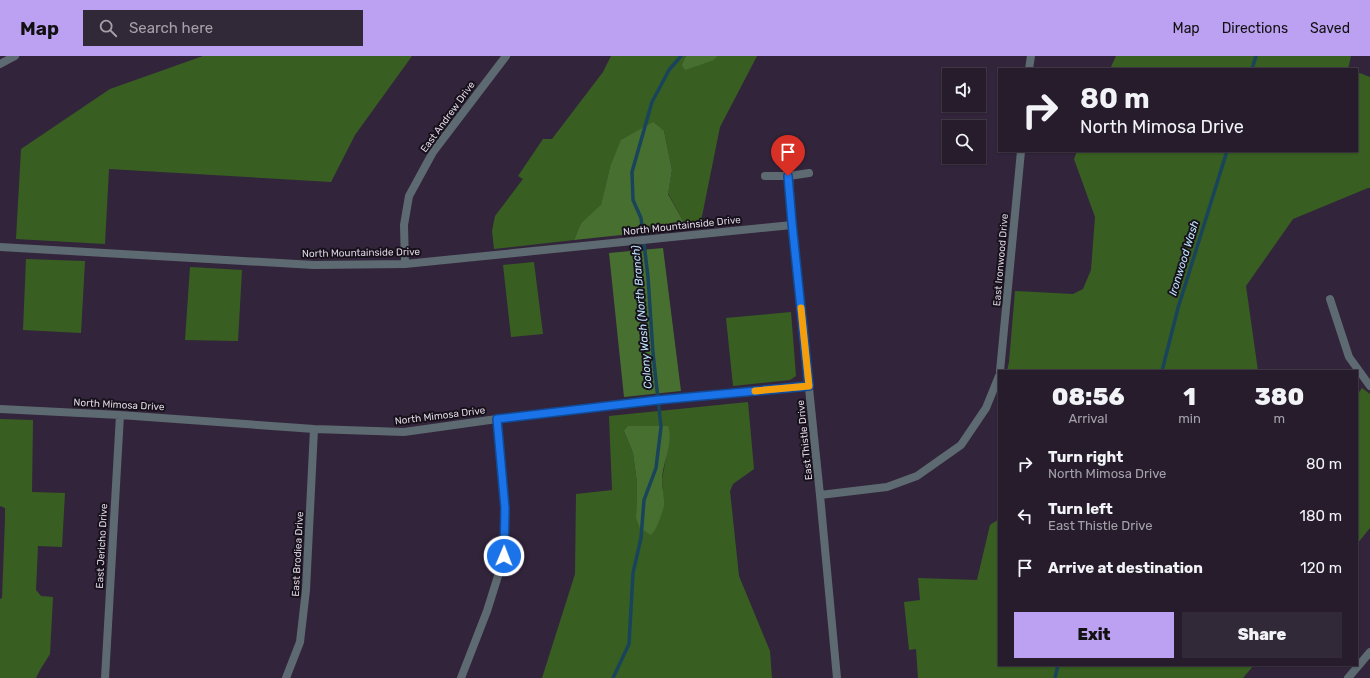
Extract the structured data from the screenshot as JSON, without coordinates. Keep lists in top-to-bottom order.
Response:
{
  "streets": {
    "street": [
      "East Andrew Drive",
      "North Mountainside Drive",
      "East Ironwood Drive",
      "North Mimosa Drive",
      "East Thistle Drive",
      "East Jericho Drive",
      "East Brodiea Drive"
    ]
  },
  "crossings": [
    ["East Andrew Drive", "North Mountainside Drive"],
    ["North Mountainside Drive", "East Thistle Drive"],
    ["North Mimosa Drive", "East Thistle Drive"],
    ["North Mimosa Drive", "East Jericho Drive"],
    ["North Mimosa Drive", "East Brodiea Drive"]
  ],
  "water": ["Ironwood Wash", "Colony Wash (North Branch)"],
  "page": {
    "header": "Map",
    "search": "Search here",
    "nav": ["Map", "Directions", "Saved"],
    "turn": ["80 m", "North Mimosa Drive"],
    "eta": [
      "08:56",
      "Arrival",
      "1",
      "min",
      "380",
      "m"
    ],
    "list": [
      {
        "name": "Turn right",
        "note": "North Mimosa Drive",
        "value": "80 m"
      },
      {
        "name": "Turn left",
        "note": "East Thistle Drive",
        "value": "180 m"
      },
      {
        "name": "Arrive at destination",
        "value": "120 m"
      }
    ],
    "buttons": ["Exit", "Share"]
  }
}
